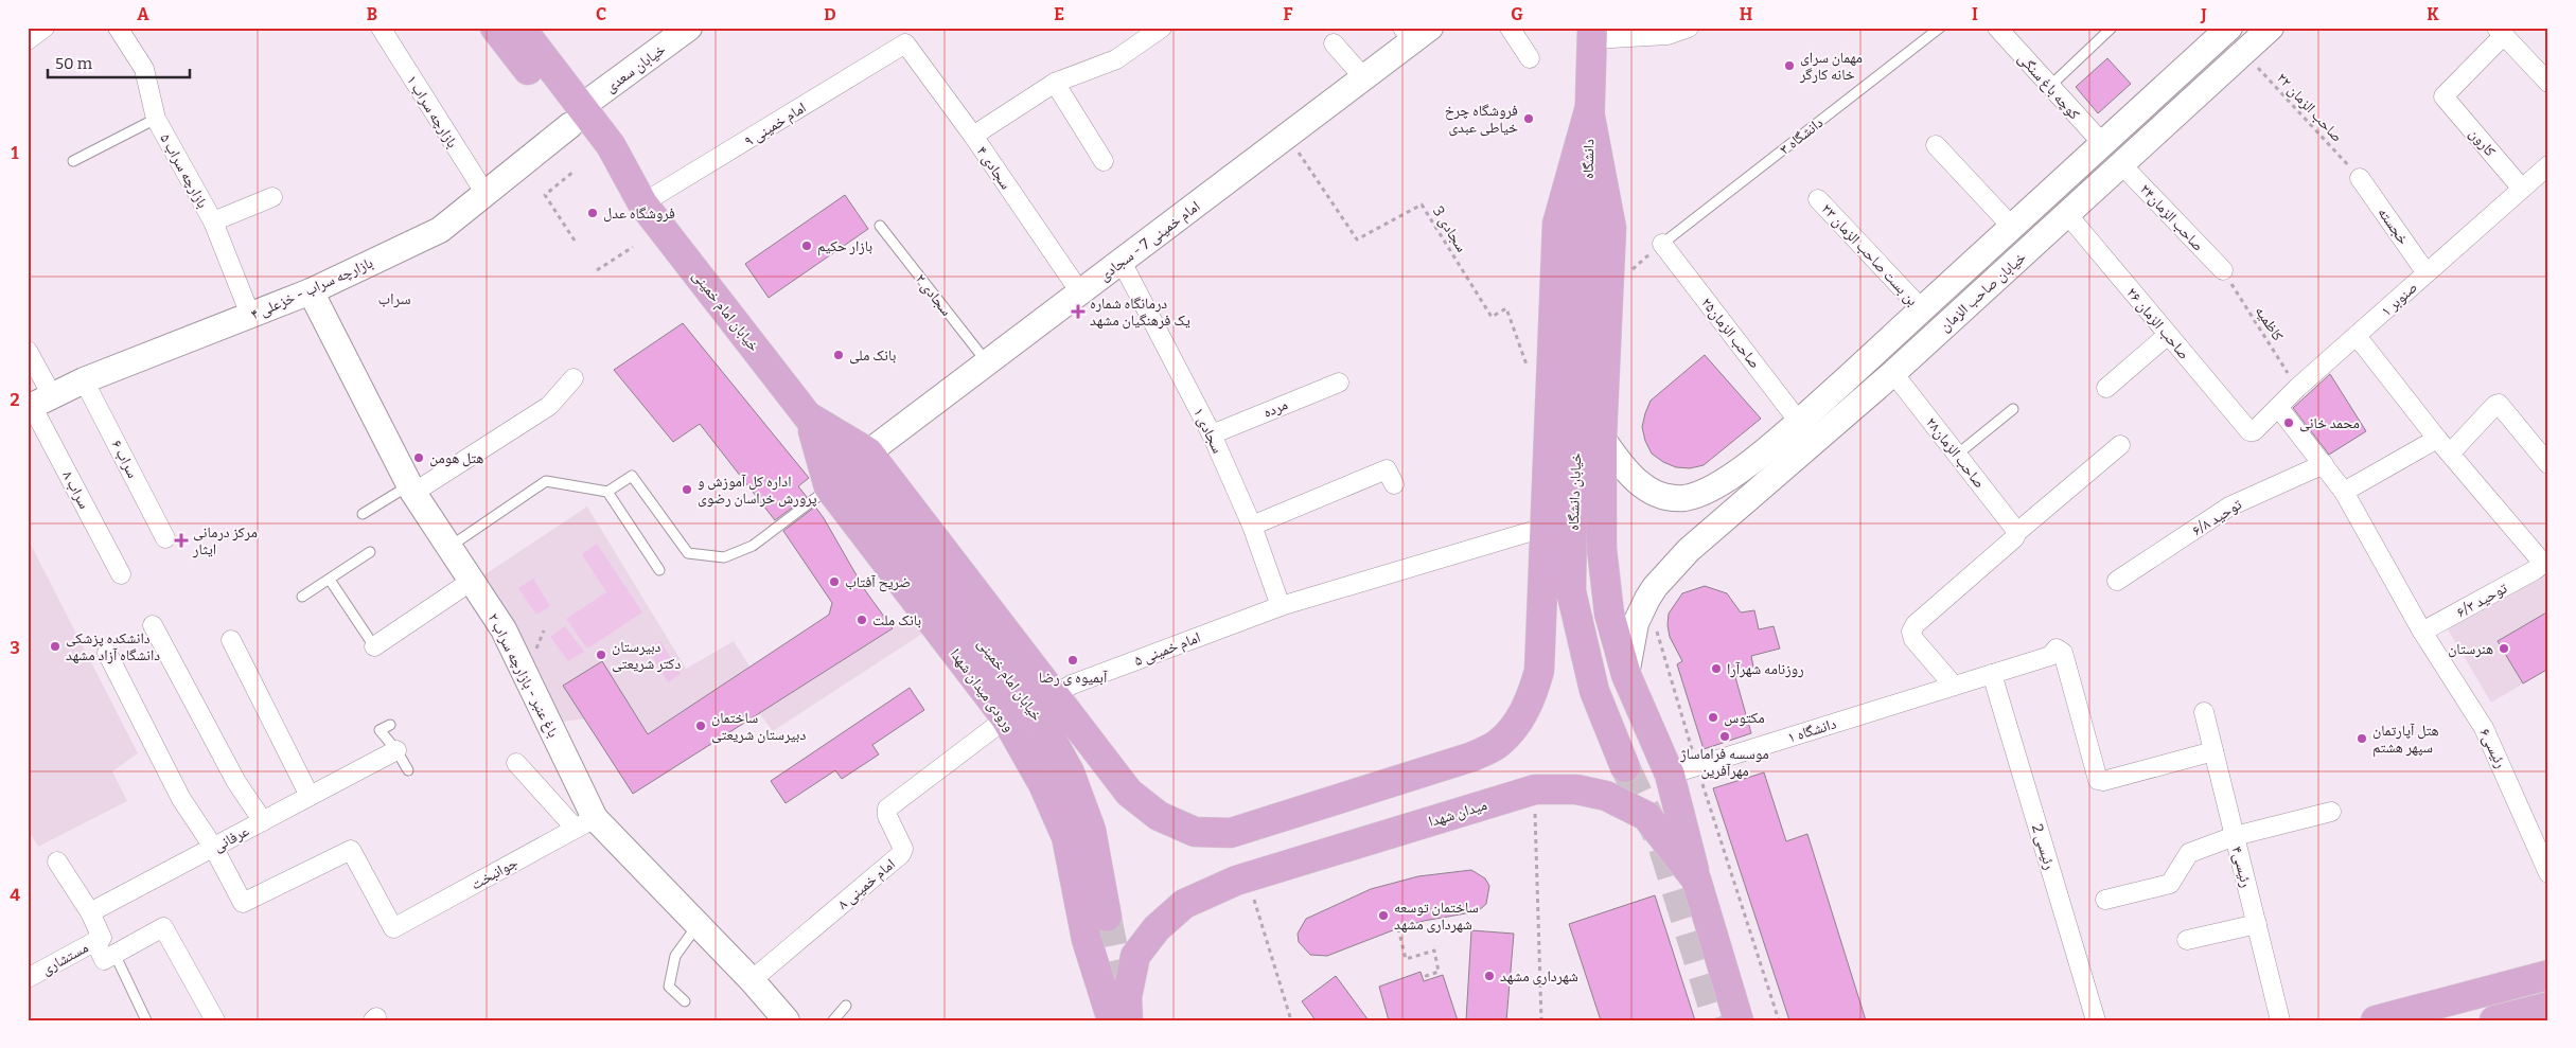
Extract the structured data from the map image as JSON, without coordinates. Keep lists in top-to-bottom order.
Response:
{
  "streets": {
    "main road": [
      "دانشگاه",
      "خیابان امام خمینی",
      "خیابان دانشگاه",
      "ورودی میدان شهدا",
      "میدان شهدا"
    ],
    "street": [
      "خیابان سعدی",
      "کوچه باغ سنگی",
      "بازارچه سراب ۱",
      "امام خمینی ۹",
      "کارون",
      "سجادی ۴",
      "بازارچه سراب ۵",
      "صاحب الزمان۲۴",
      "خجسته",
      "امام خمینی 7 - سجادی",
      "بن بست صاحب الزمان ۲۳",
      "بازارچه سراب - خزعلی ۴",
      "خیابان صاحب الزمان",
      "صنوبر ۱",
      "صاحب الزمان ۲۶",
      "صاحب الزمان۲۵",
      "مرده",
      "سجادی ۱",
      "صاحب الزمان۲۸",
      "سراب ۶",
      "سراب ۸",
      "توحید ۶/۸",
      "توحید ۶/۳",
      "امام خمینی ۵",
      "باغ عنبر - بازارچه سراب ۲",
      "دانشگاه ۱",
      "رئیسی۶",
      "عرفانی",
      "رئیسی 2",
      "رئیسی۴",
      "جوانبخت",
      "امام خمینی ۸",
      "مستشاری"
    ],
    "lane": ["دانشگاه ۳", "سجادی ۲"],
    "path": ["صاحب الزمان ۲۲", "سجادی 3", "کاظمیه"]
  },
  "crossings": [
    ["خیابان سعدی", "بازارچه سراب - خزعلی ۴"],
    ["خیابان سعدی", "خیابان امام خمینی"],
    ["صاحب الزمان ۲۲", "خجسته"],
    ["صاحب الزمان ۲۲", "خیابان صاحب الزمان"],
    ["بازارچه سراب ۱", "بازارچه سراب - خزعلی ۴"],
    ["امام خمینی ۹", "سجادی ۴"],
    ["امام خمینی ۹", "خیابان امام خمینی"],
    ["دانشگاه ۳", "صاحب الزمان۲۵"],
    ["کارون", "صنوبر ۱"],
    ["دانشگاه", "خیابان دانشگاه"],
    ["سجادی ۴", "امام خمینی 7 - سجادی"],
    ["بازارچه سراب ۵", "بازارچه سراب - خزعلی ۴"],
    ["صاحب الزمان۲۴", "خیابان صاحب الزمان"],
    ["صاحب الزمان۲۴", "کاظمیه"],
    ["خجسته", "صنوبر ۱"],
    ["سجادی 3", "امام خمینی 7 - سجادی"],
    ["امام خمینی 7 - سجادی", "سجادی ۲"],
    ["امام خمینی 7 - سجادی", "خیابان امام خمینی"],
    ["امام خمینی 7 - سجادی", "سجادی ۱"],
    ["امام خمینی 7 - سجادی", "ورودی میدان شهدا"],
    ["بازارچه سراب - خزعلی ۴", "خیابان امام خمینی"],
    ["بازارچه سراب - خزعلی ۴", "سراب ۶"],
    ["بازارچه سراب - خزعلی ۴", "سراب ۸"],
    ["بازارچه سراب - خزعلی ۴", "باغ عنبر - بازارچه سراب ۲"],
    ["خیابان صاحب الزمان", "صاحب الزمان ۲۶"],
    ["خیابان صاحب الزمان", "صاحب الزمان۲۸"],
    ["صنوبر ۱", "صاحب الزمان ۲۶"],
    ["صنوبر ۱", "کاظمیه"],
    ["صنوبر ۱", "رئیسی۶"],
    ["خیابان امام خمینی", "ورودی میدان شهدا"],
    ["مرده", "سجادی ۱"],
    ["سجادی ۱", "امام خمینی ۵"],
    ["توحید ۶/۸", "رئیسی۶"],
    ["توحید ۶/۳", "رئیسی۶"],
    ["باغ عنبر - بازارچه سراب ۲", "جوانبخت"],
    ["باغ عنبر - بازارچه سراب ۲", "امام خمینی ۸"],
    ["ورودی میدان شهدا", "امام خمینی ۸"],
    ["دانشگاه ۱", "رئیسی 2"],
    ["دانشگاه ۱", "رئیسی۴"],
    ["عرفانی", "جوانبخت"]
  ],
  "districts": ["سراب"],
  "places": {
    "other": [
      "مهمان سرای خانه کارگر",
      "فروشگاه چرخ خیاطی عبدی",
      "فروشگاه عدل",
      "بازار حکیم",
      "بانک ملی",
      "محمد خانی",
      "هتل هومن",
      "اداره کل آموزش و پرورش خراسان رضوی",
      "ضریح آفتاب",
      "بانک ملت",
      "دانشکده پزشکی دانشگاه آزاد مشهد",
      "هنرستان",
      "دبیرستان دکتر شریعتی",
      "آبمیوه ی رضا",
      "روزنامه شهرآرا",
      "مکتوس",
      "ساختمان دبیرستان شریعتی",
      "موسسه فراماساژ مهرآفرین",
      "هتل آپارتمان سپهر هشتم",
      "ساختمان توسعه شهرداری مشهد",
      "شهرداری مشهد"
    ],
    "health": ["درمانگاه شماره یک فرهنگیان مشهد", "مرکز درمانی ایثار"]
  },
  "scale_bar": "50 m",
  "grid": {
    "columns": [
      "A",
      "B",
      "C",
      "D",
      "E",
      "F",
      "G",
      "H",
      "I",
      "J",
      "K"
    ],
    "rows": [
      "1",
      "2",
      "3",
      "4"
    ]
  }
}
